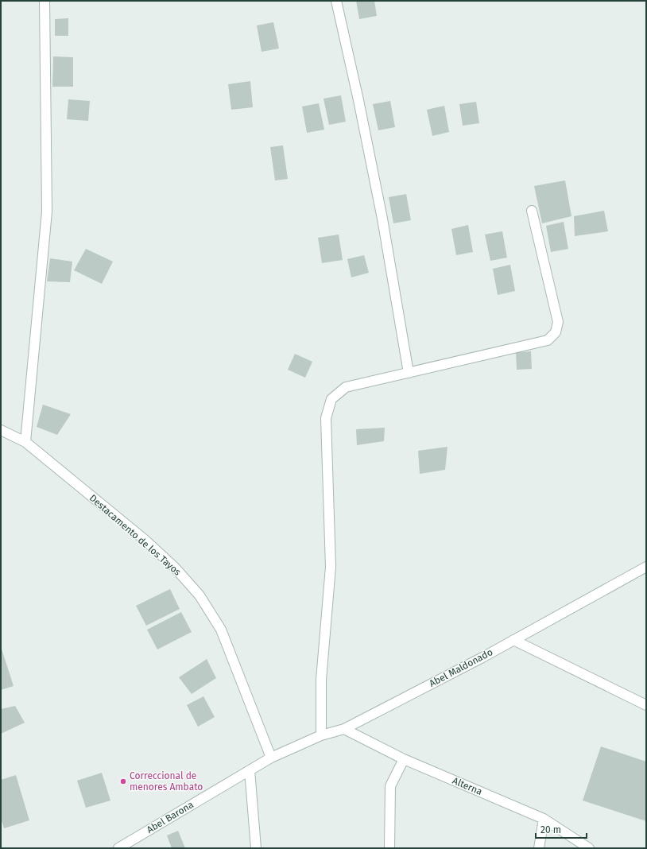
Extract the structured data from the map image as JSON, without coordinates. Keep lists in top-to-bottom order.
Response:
{
  "streets": {
    "street": [
      "Destacamento de los Tayos",
      "Abel Maldonado",
      "Alterna",
      "Abel Barona"
    ]
  },
  "crossings": [
    ["Destacamento de los Tayos", "Abel Maldonado"],
    ["Destacamento de los Tayos", "Abel Barona"],
    ["Abel Maldonado", "Alterna"],
    ["Abel Maldonado", "Abel Barona"]
  ],
  "places": ["Correccional de menores Ambato"],
  "scale_bar": "20 m"
}
